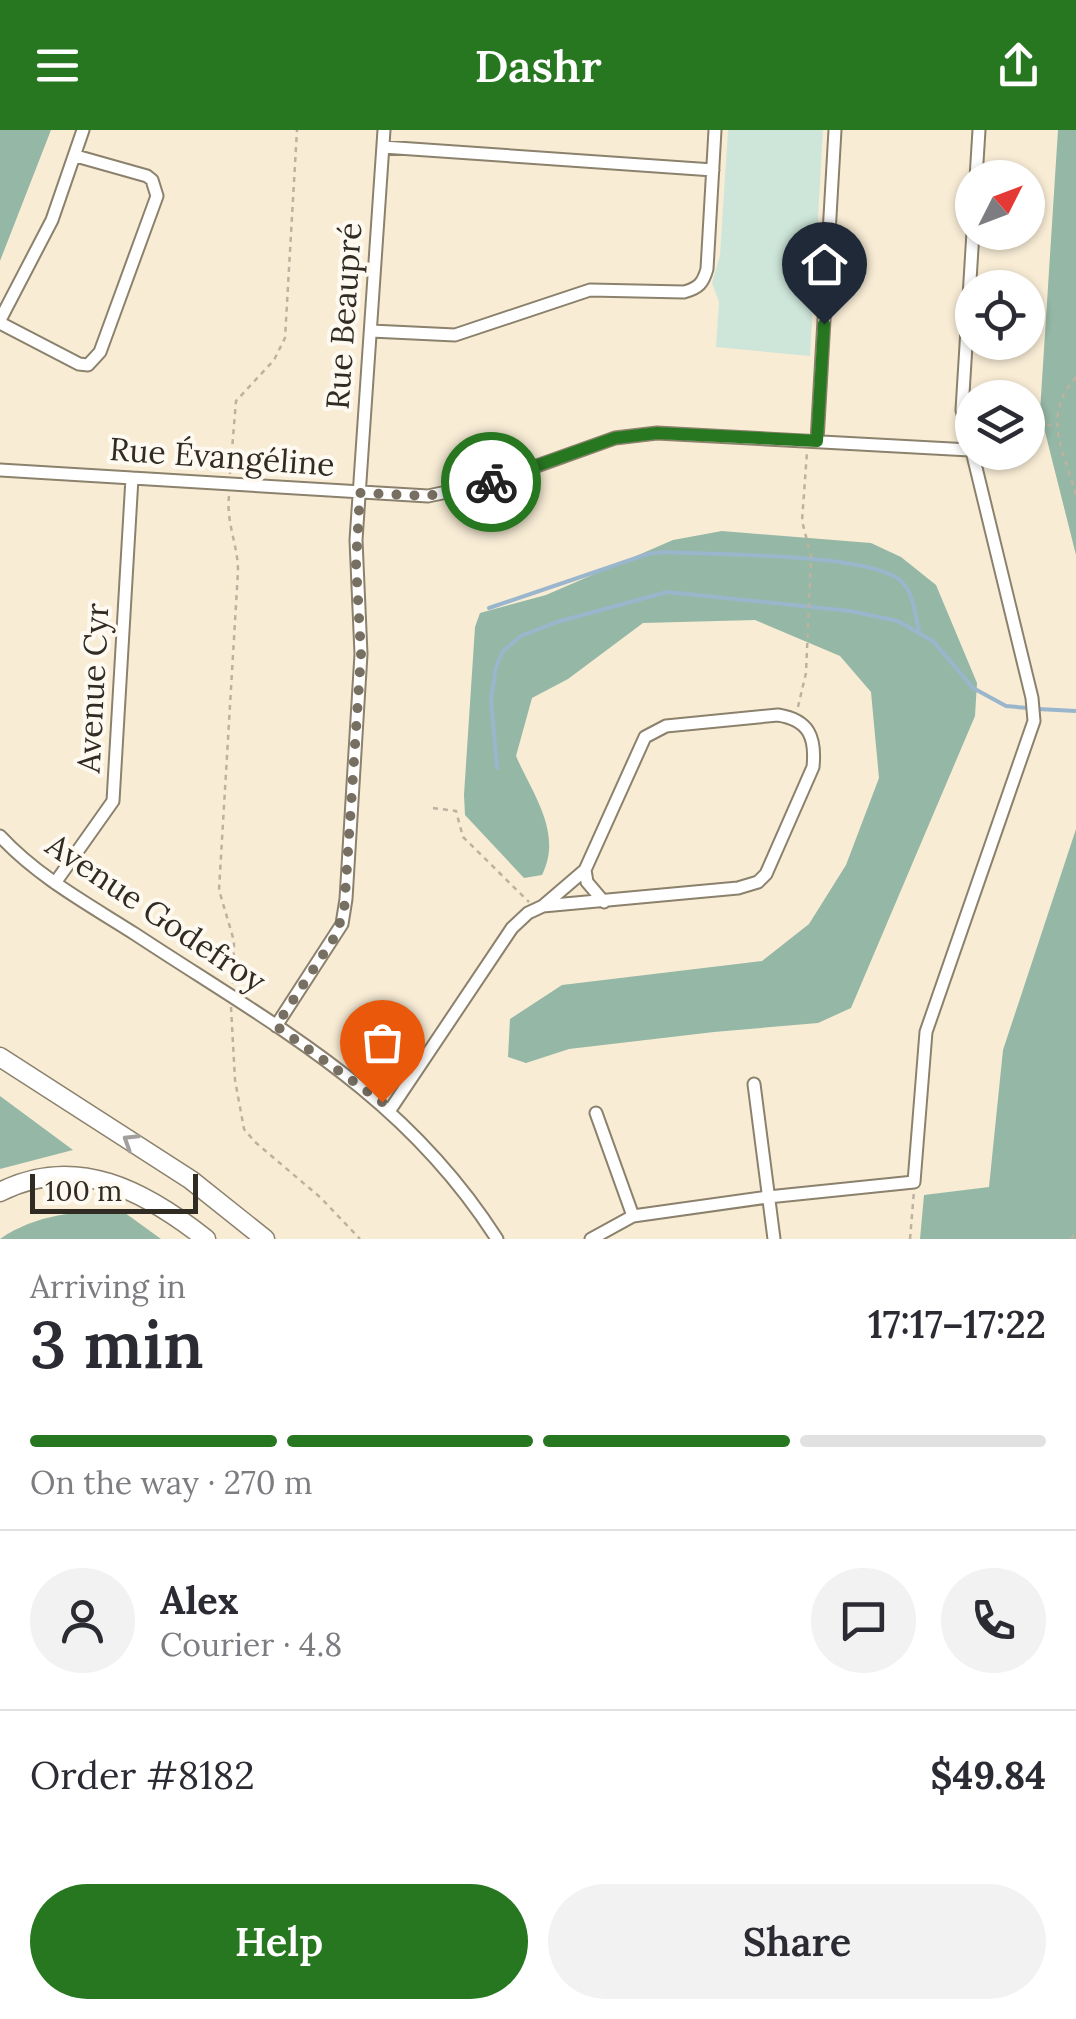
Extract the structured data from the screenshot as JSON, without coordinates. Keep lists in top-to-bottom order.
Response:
{
  "streets": {
    "street": [
      "Rue Beaupré",
      "Rue Évangéline",
      "Avenue Cyr",
      "Avenue Godefroy"
    ]
  },
  "crossings": [
    ["Rue Beaupré", "Rue Évangéline"],
    ["Rue Beaupré", "Avenue Godefroy"],
    ["Rue Évangéline", "Avenue Cyr"],
    ["Avenue Cyr", "Avenue Godefroy"]
  ],
  "scale_bar": "100 m",
  "north": "top right",
  "page": {
    "header": "Dashr",
    "scale": "100 m",
    "heading": ["3 min", "Arriving in", "17:17–17:22"],
    "panel": [
      "Alex",
      "Courier · 4.8",
      "Order #8182",
      "$49.84"
    ],
    "bar": "On the way · 270 m",
    "buttons": ["Help", "Share"]
  }
}
